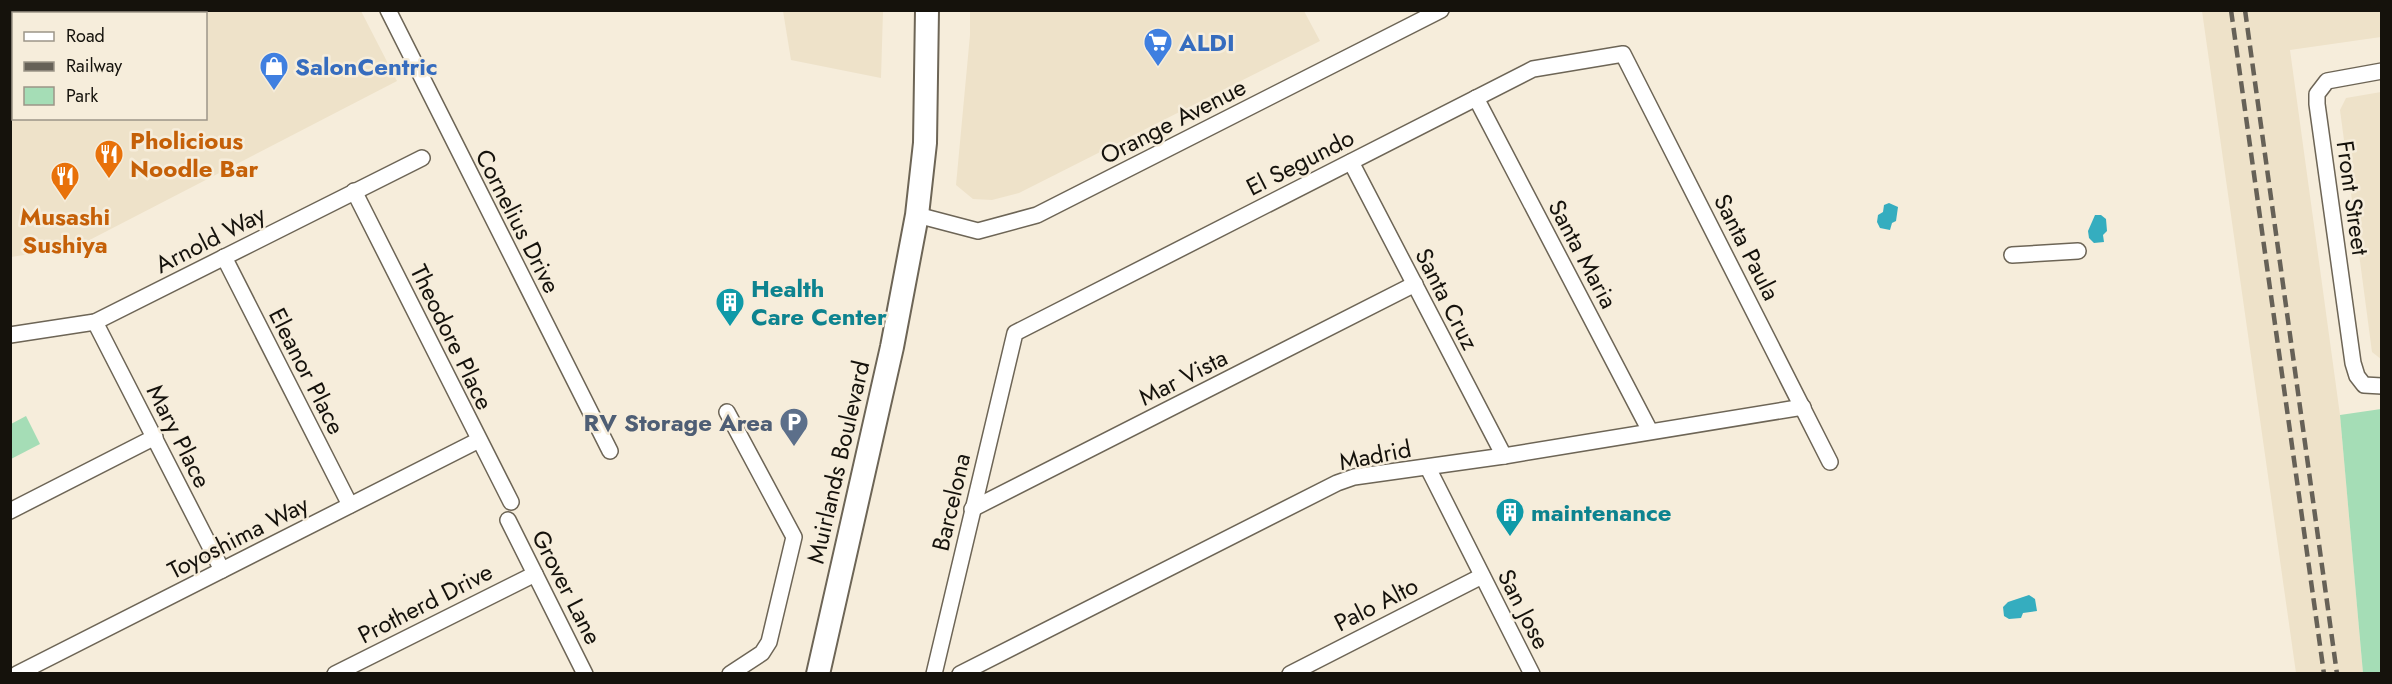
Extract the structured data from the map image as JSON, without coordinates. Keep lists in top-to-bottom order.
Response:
{
  "streets": {
    "main road": ["Muirlands Boulevard"],
    "street": [
      "Orange Avenue",
      "El Segundo",
      "Front Street",
      "Cornelius Drive",
      "Arnold Way",
      "Santa Paula",
      "Santa Maria",
      "Santa Cruz",
      "Theodore Place",
      "Eleanor Place",
      "Mar Vista",
      "Mary Place",
      "Madrid",
      "Barcelona",
      "Toyoshima Way",
      "Grover Lane",
      "Protherd Drive",
      "Palo Alto",
      "San Jose"
    ]
  },
  "crossings": [
    ["Orange Avenue", "Muirlands Boulevard"],
    ["El Segundo", "Santa Paula"],
    ["El Segundo", "Santa Maria"],
    ["El Segundo", "Santa Cruz"],
    ["El Segundo", "Barcelona"],
    ["Arnold Way", "Theodore Place"],
    ["Arnold Way", "Eleanor Place"],
    ["Arnold Way", "Mary Place"],
    ["Santa Paula", "Madrid"],
    ["Santa Maria", "Madrid"],
    ["Santa Cruz", "Mar Vista"],
    ["Santa Cruz", "Madrid"],
    ["Theodore Place", "Toyoshima Way"],
    ["Eleanor Place", "Toyoshima Way"],
    ["Mar Vista", "Barcelona"],
    ["Mary Place", "Toyoshima Way"],
    ["Madrid", "San Jose"],
    ["Grover Lane", "Protherd Drive"],
    ["Palo Alto", "San Jose"]
  ],
  "places": {
    "supermarket": ["ALDI"],
    "shop": ["SalonCentric"],
    "restaurant": ["Pholicious Noodle Bar", "Musashi Sushiya"],
    "building": ["Health Care Center", "maintenance"],
    "parking": ["RV Storage Area"]
  },
  "legend": ["Road", "Railway", "Park"]
}
